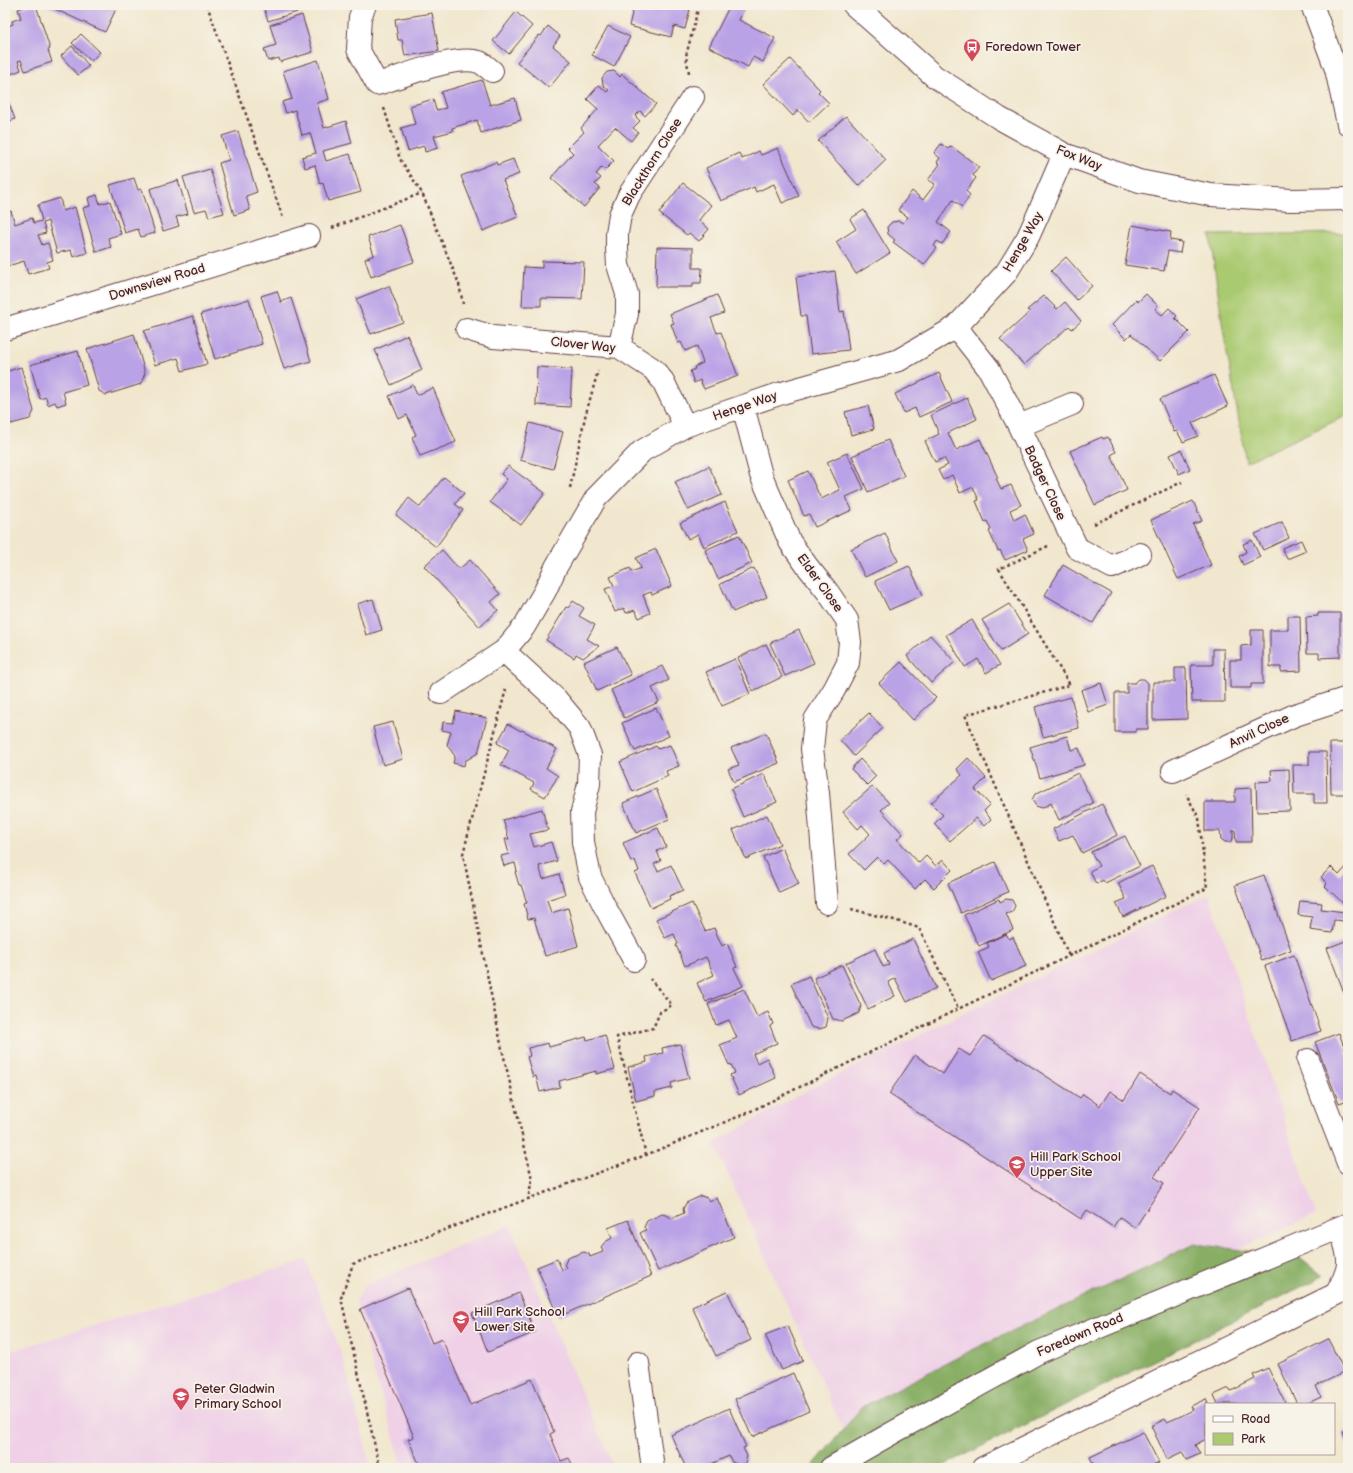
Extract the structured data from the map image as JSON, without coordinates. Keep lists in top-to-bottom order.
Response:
{
  "streets": {
    "street": [
      "Fox Way",
      "Blackthorn Close",
      "Henge Way",
      "Downsview Road",
      "Clover Way",
      "Badger Close",
      "Elder Close",
      "Anvil Close",
      "Foredown Road"
    ]
  },
  "crossings": [
    ["Fox Way", "Henge Way"],
    ["Blackthorn Close", "Clover Way"],
    ["Henge Way", "Clover Way"],
    ["Henge Way", "Badger Close"],
    ["Henge Way", "Elder Close"]
  ],
  "places": {
    "bus stop": ["Foredown Tower"],
    "school or university": ["Hill Park School Upper Site", "Hill Park School Lower Site", "Peter Gladwin Primary School"]
  },
  "legend": ["Road", "Park"]
}
